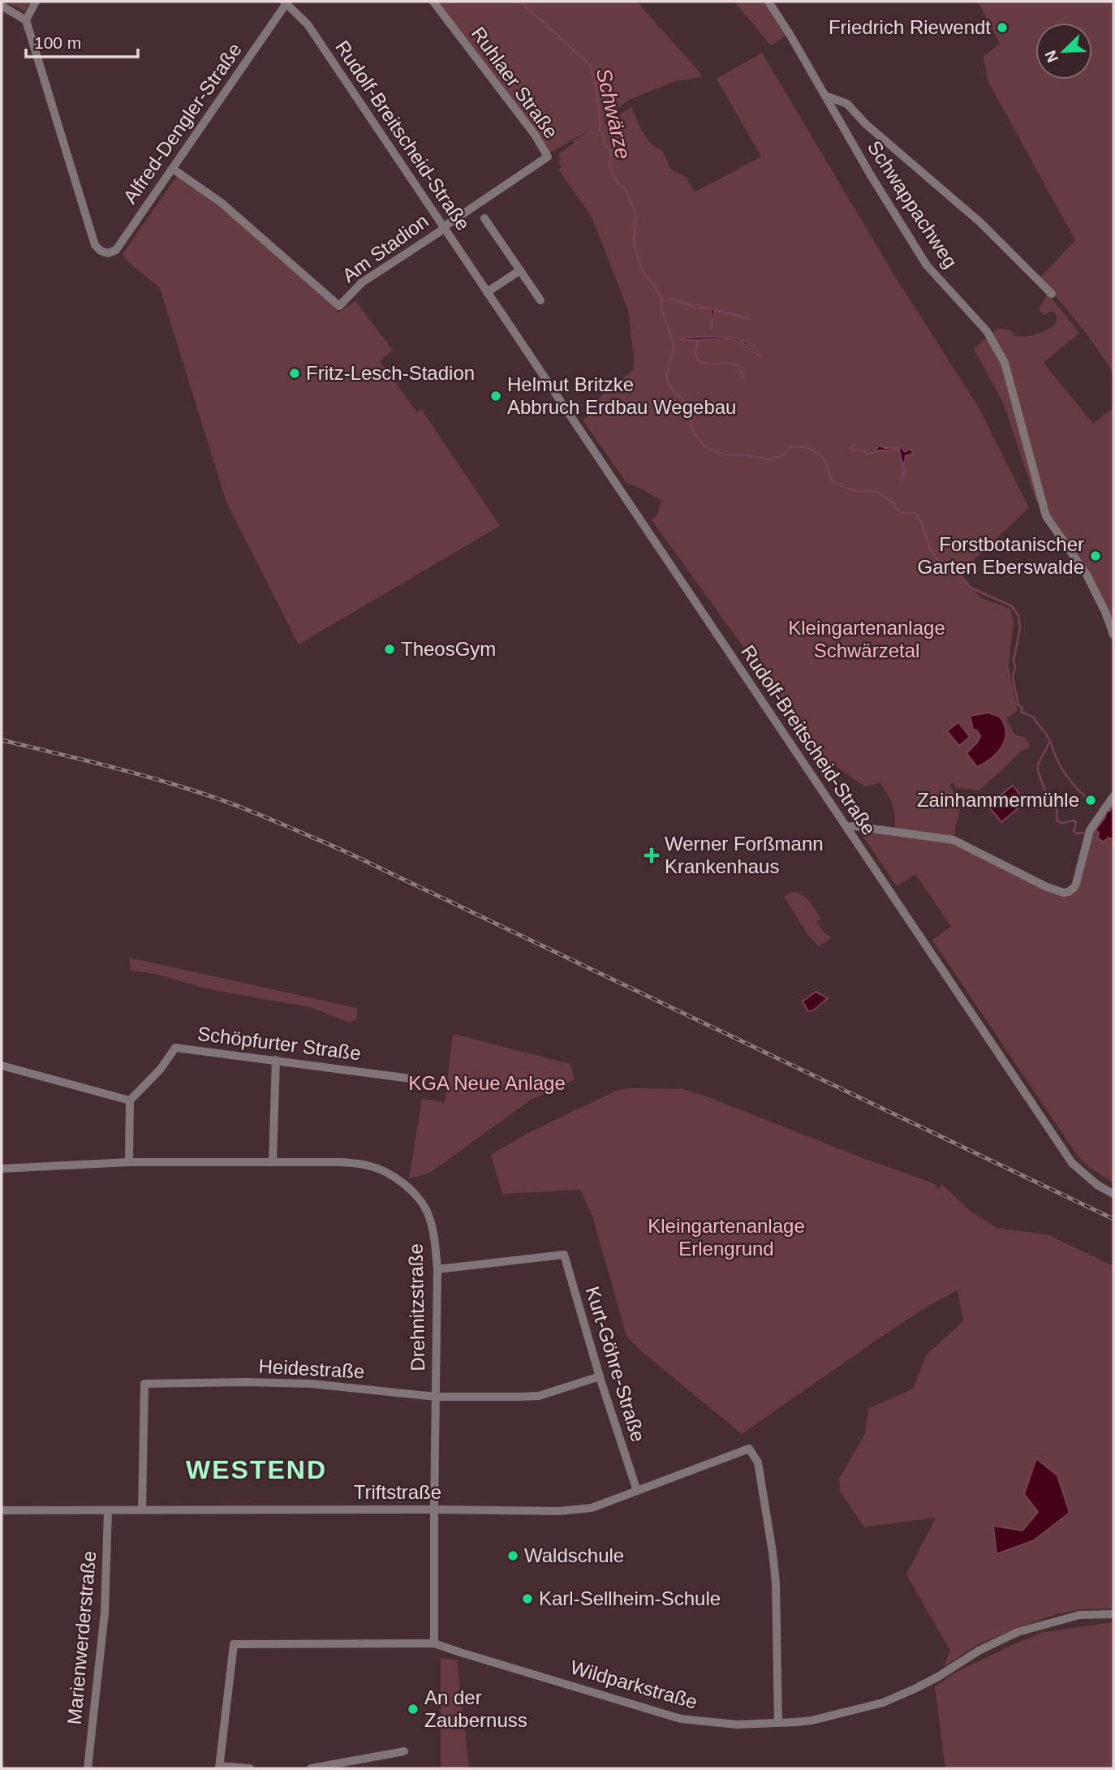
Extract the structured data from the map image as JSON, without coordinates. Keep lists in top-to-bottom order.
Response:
{
  "streets": {
    "street": [
      "Ruhlaer Straße",
      "Alfred-Dengler-Straße",
      "Rudolf-Breitscheid-Straße",
      "Schwappachweg",
      "Am Stadion",
      "Schöpfurter Straße",
      "Drehnitzstraße",
      "Kurt-Göhre-Straße",
      "Heidestraße",
      "Triftstraße",
      "Marienwerderstraße",
      "Wildparkstraße"
    ]
  },
  "crossings": [
    ["Ruhlaer Straße", "Am Stadion"],
    ["Alfred-Dengler-Straße", "Rudolf-Breitscheid-Straße"],
    ["Alfred-Dengler-Straße", "Am Stadion"],
    ["Rudolf-Breitscheid-Straße", "Am Stadion"],
    ["Drehnitzstraße", "Kurt-Göhre-Straße"],
    ["Drehnitzstraße", "Heidestraße"],
    ["Drehnitzstraße", "Triftstraße"],
    ["Drehnitzstraße", "Wildparkstraße"],
    ["Kurt-Göhre-Straße", "Heidestraße"],
    ["Kurt-Göhre-Straße", "Triftstraße"],
    ["Heidestraße", "Triftstraße"],
    ["Triftstraße", "Marienwerderstraße"],
    ["Triftstraße", "Wildparkstraße"]
  ],
  "districts": ["WESTEND"],
  "water": ["Schwärze"],
  "parks": ["Kleingartenanlage Schwärzetal", "KGA Neue Anlage", "Kleingartenanlage Erlengrund"],
  "places": {
    "other": [
      "Friedrich Riewendt",
      "Fritz-Lesch-Stadion",
      "Helmut Britzke Abbruch Erdbau Wegebau",
      "Forstbotanischer Garten Eberswalde",
      "TheosGym",
      "Zainhammermühle",
      "Waldschule",
      "Karl-Sellheim-Schule",
      "An der Zaubernuss"
    ],
    "health": ["Werner Forßmann Krankenhaus"]
  },
  "scale_bar": "100 m",
  "north": "bottom left"
}
